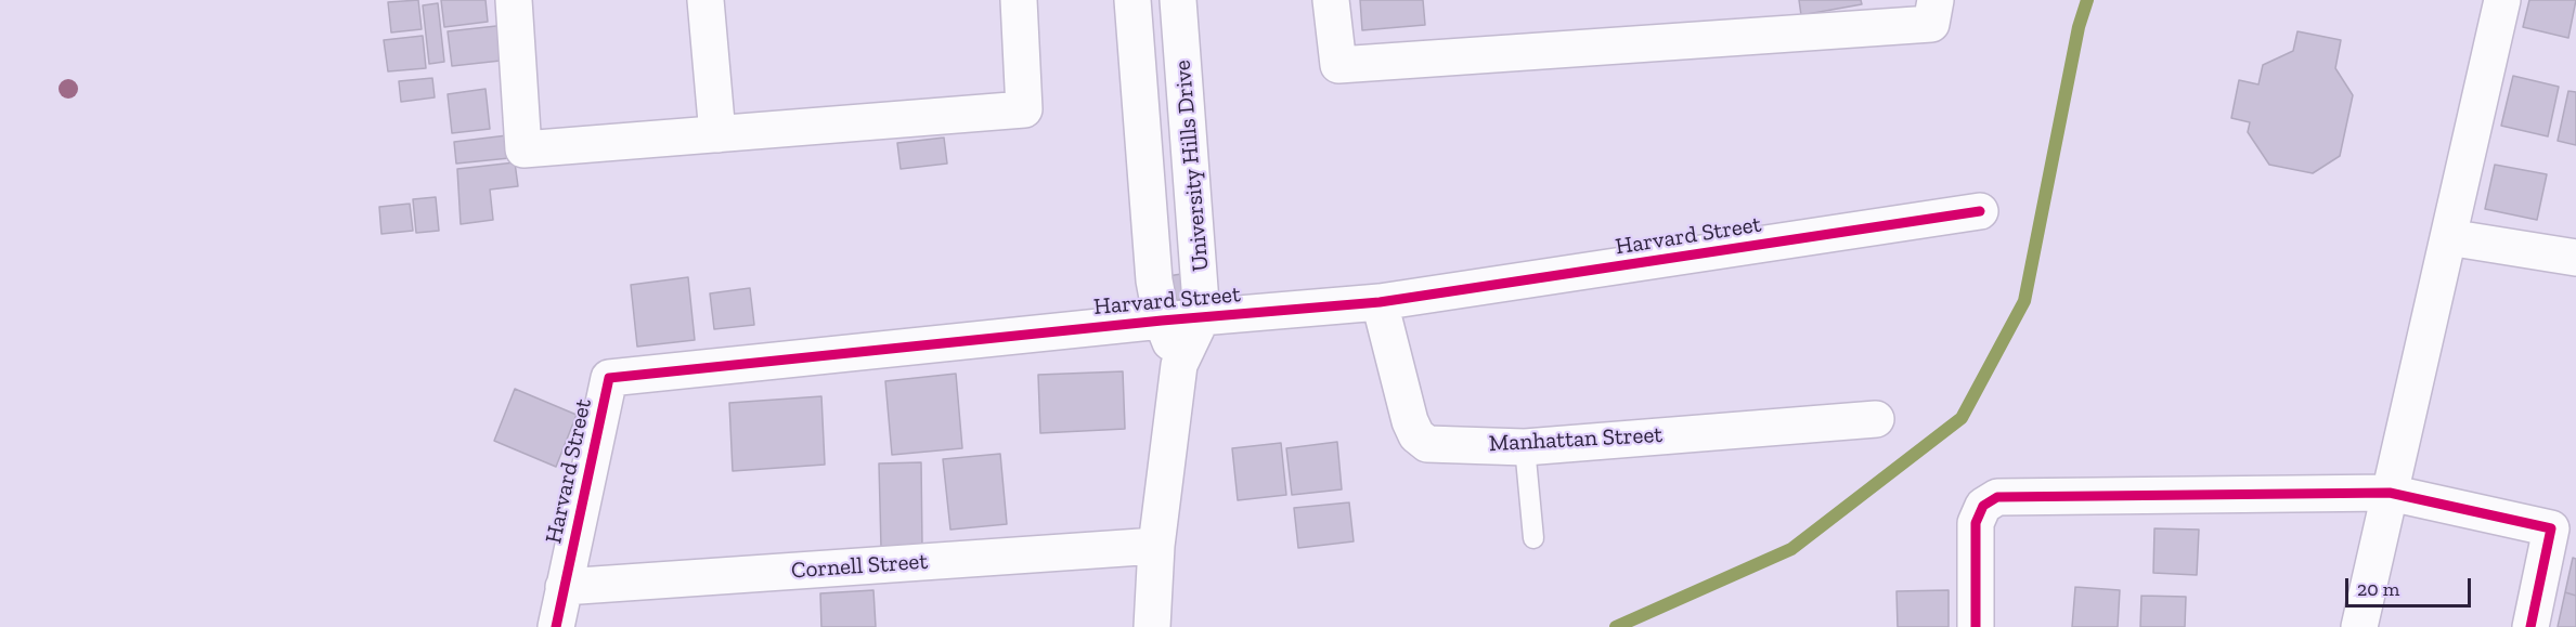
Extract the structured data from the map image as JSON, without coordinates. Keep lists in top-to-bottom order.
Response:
{
  "streets": {
    "street": [
      "University Hills Drive",
      "Harvard Street",
      "Manhattan Street",
      "Cornell Street"
    ]
  },
  "crossings": [
    ["University Hills Drive", "Harvard Street"],
    ["University Hills Drive", "Cornell Street"],
    ["Harvard Street", "Manhattan Street"],
    ["Harvard Street", "Cornell Street"]
  ],
  "scale_bar": "20 m"
}
